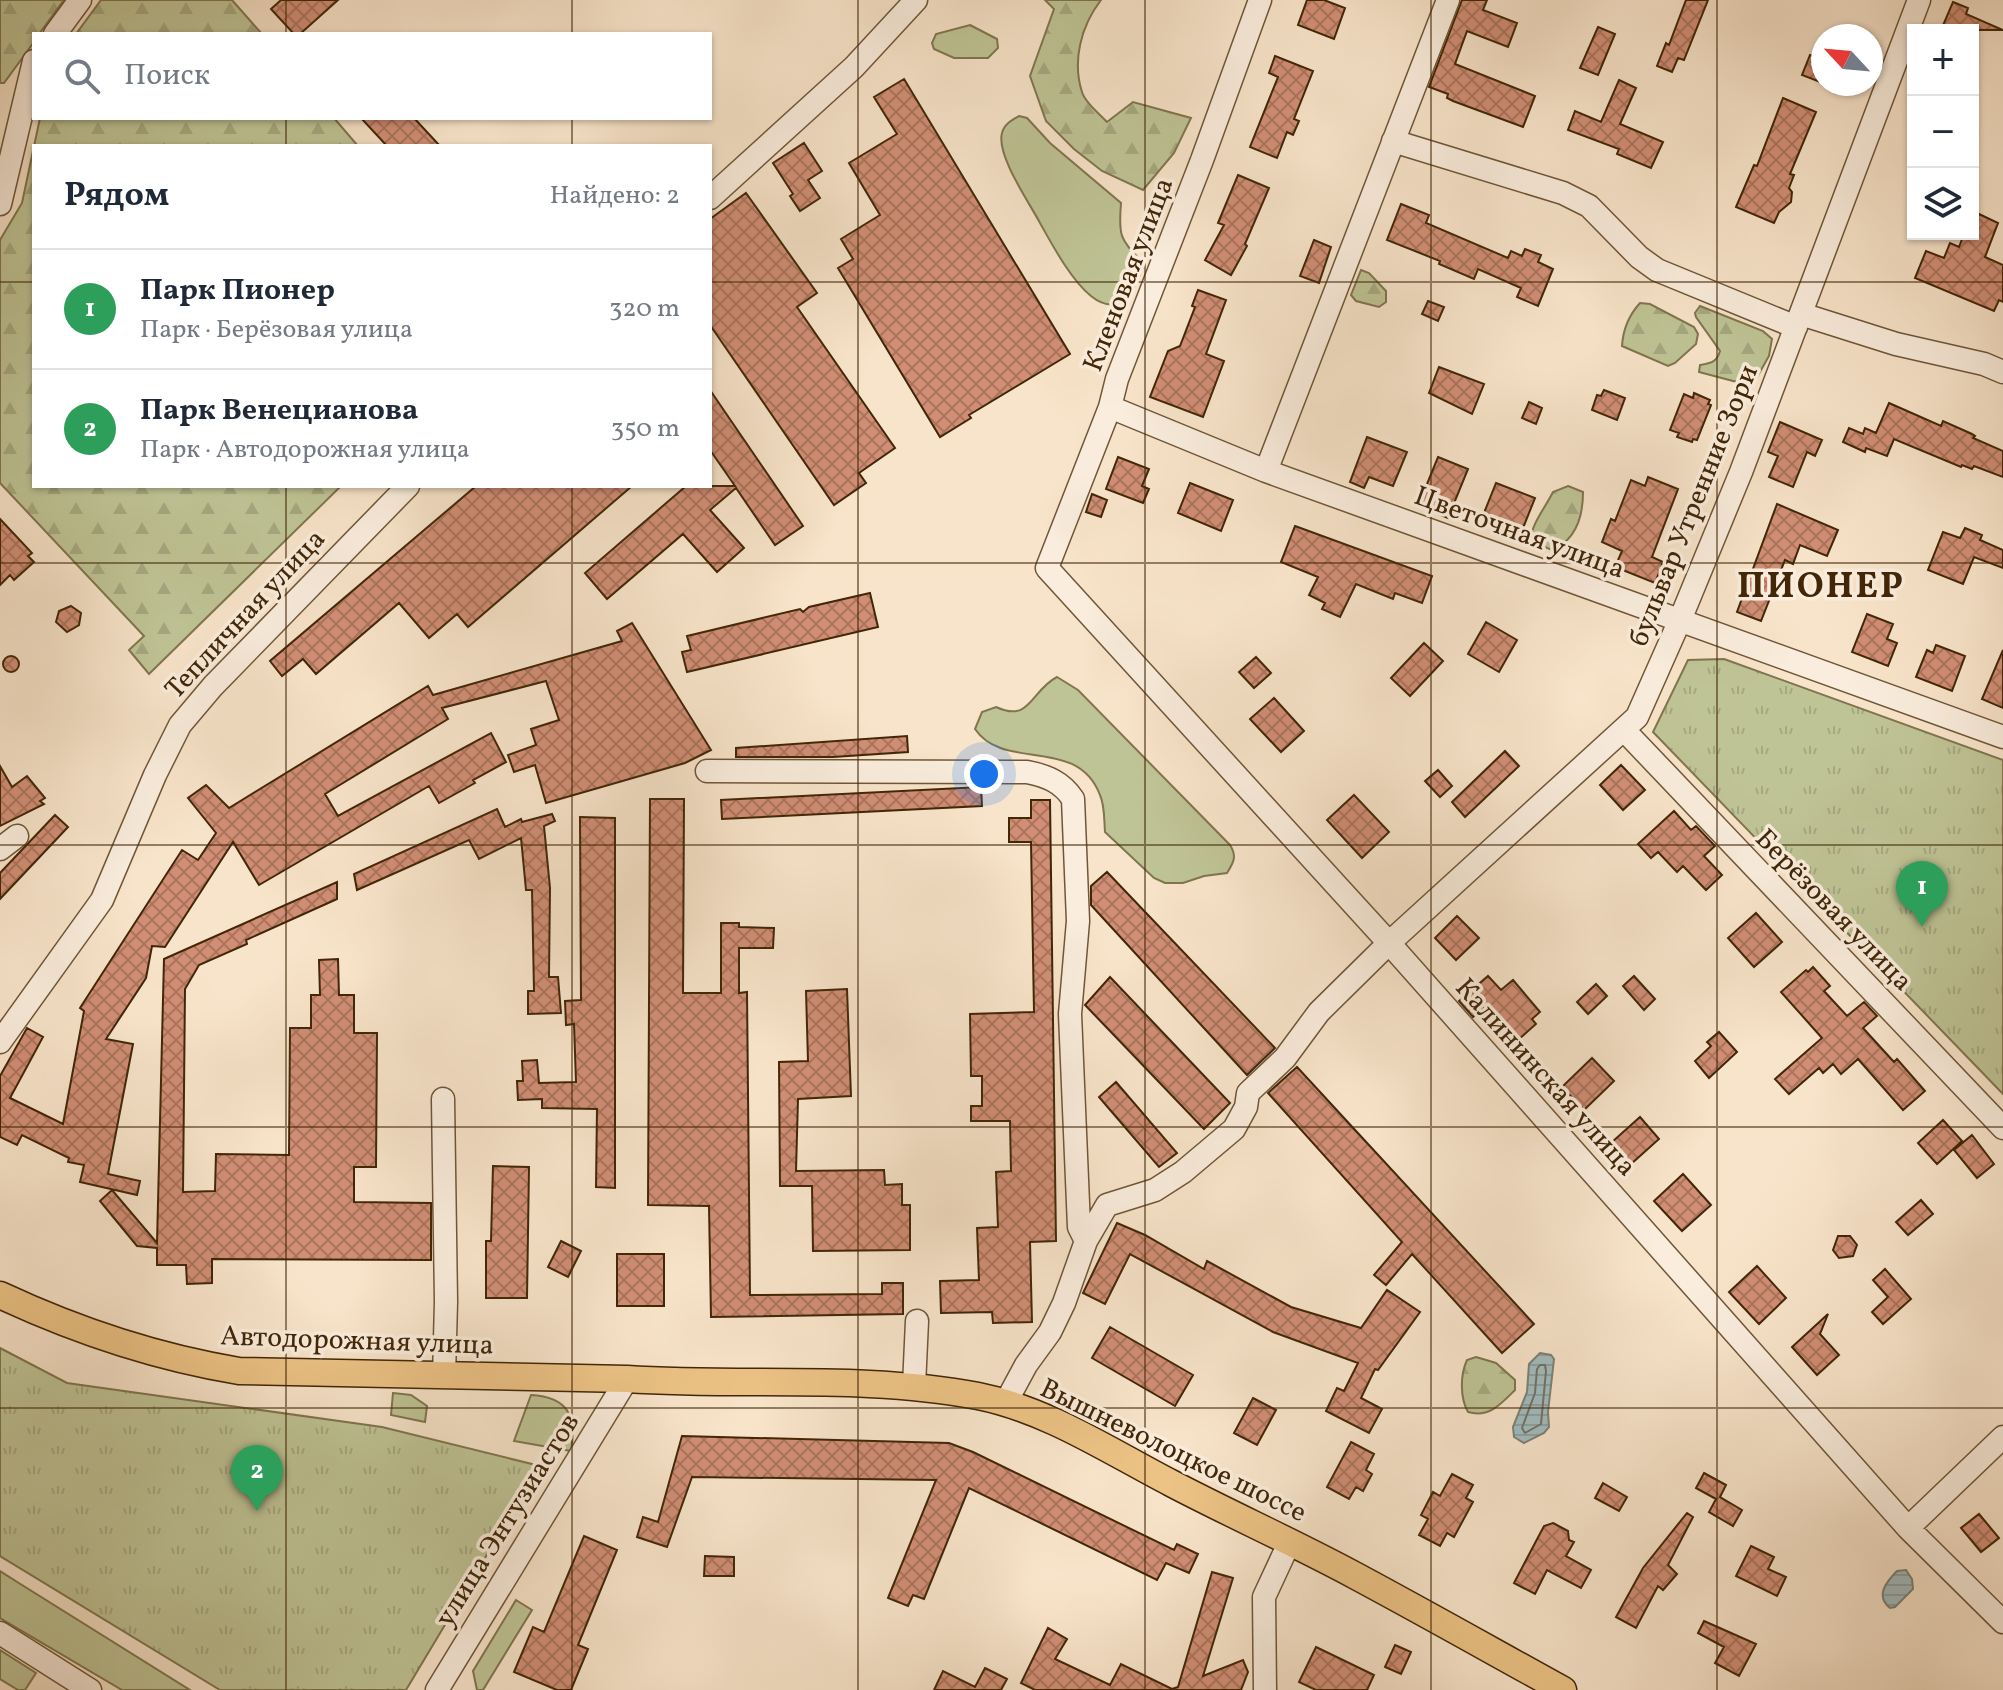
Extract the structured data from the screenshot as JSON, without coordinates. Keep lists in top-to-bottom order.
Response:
{
  "streets": {
    "main road": ["Автодорожная улица", "Вышневолоцкое шоссе"],
    "street": [
      "Кленовая улица",
      "бульвар Утренние Зори",
      "Цветочная улица",
      "Тепличная улица",
      "Берёзовая улица",
      "Калининская улица",
      "улица Энтузиастов"
    ]
  },
  "crossings": [
    ["Кленовая улица", "Цветочная улица"],
    ["Кленовая улица", "Калининская улица"],
    ["бульвар Утренние Зори", "Цветочная улица"],
    ["бульвар Утренние Зори", "Берёзовая улица"],
    ["бульвар Утренние Зори", "Калининская улица"],
    ["бульвар Утренние Зори", "Вышневолоцкое шоссе"],
    ["Автодорожная улица", "Вышневолоцкое шоссе"],
    ["Автодорожная улица", "улица Энтузиастов"],
    ["Вышневолоцкое шоссе", "улица Энтузиастов"]
  ],
  "districts": ["ПИОНЕР"],
  "north": "top left",
  "page": {
    "map_buttons": ["+", "−"],
    "search": "Поиск",
    "heading": ["Рядом", "Найдено: 2"],
    "list": [
      {
        "mark": "1",
        "name": "Парк Пионер",
        "note": "Парк · Берёзовая улица",
        "value": "320 m"
      },
      {
        "mark": "2",
        "name": "Парк Венецианова",
        "note": "Парк · Автодорожная улица",
        "value": "350 m"
      }
    ],
    "pins": ["1", "2"]
  }
}
